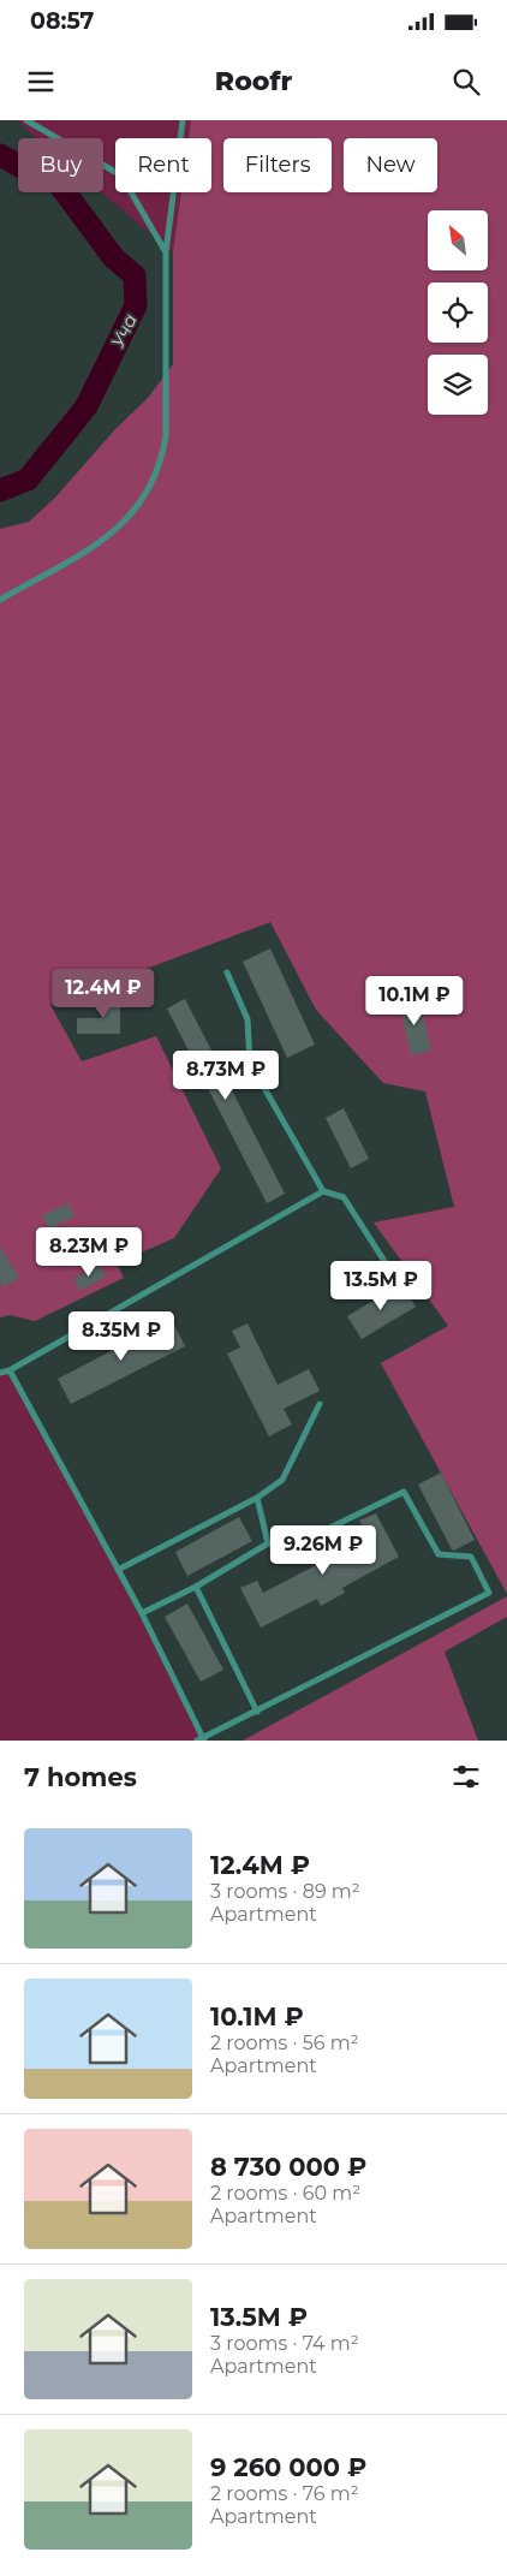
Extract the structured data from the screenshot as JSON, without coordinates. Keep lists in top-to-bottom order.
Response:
{
  "water": ["Уча"],
  "north": "top left",
  "page": {
    "status": "08:57",
    "header": "Roofr",
    "chip": [
      "Buy",
      "Rent",
      "Filters",
      "New"
    ],
    "price": [
      "12.4M ₽",
      "10.1M ₽",
      "8.73M ₽",
      "8.23M ₽",
      "13.5M ₽",
      "8.35M ₽",
      "9.26M ₽"
    ],
    "heading": "7 homes",
    "list": [
      {
        "name": "12.4M ₽",
        "note": "3 rooms · 89 m² · Apartment"
      },
      {
        "name": "10.1M ₽",
        "note": "2 rooms · 56 m² · Apartment"
      },
      {
        "name": "8 730 000 ₽",
        "note": "2 rooms · 60 m² · Apartment"
      },
      {
        "name": "13.5M ₽",
        "note": "3 rooms · 74 m² · Apartment"
      },
      {
        "name": "9 260 000 ₽",
        "note": "2 rooms · 76 m² · Apartment"
      }
    ]
  }
}
